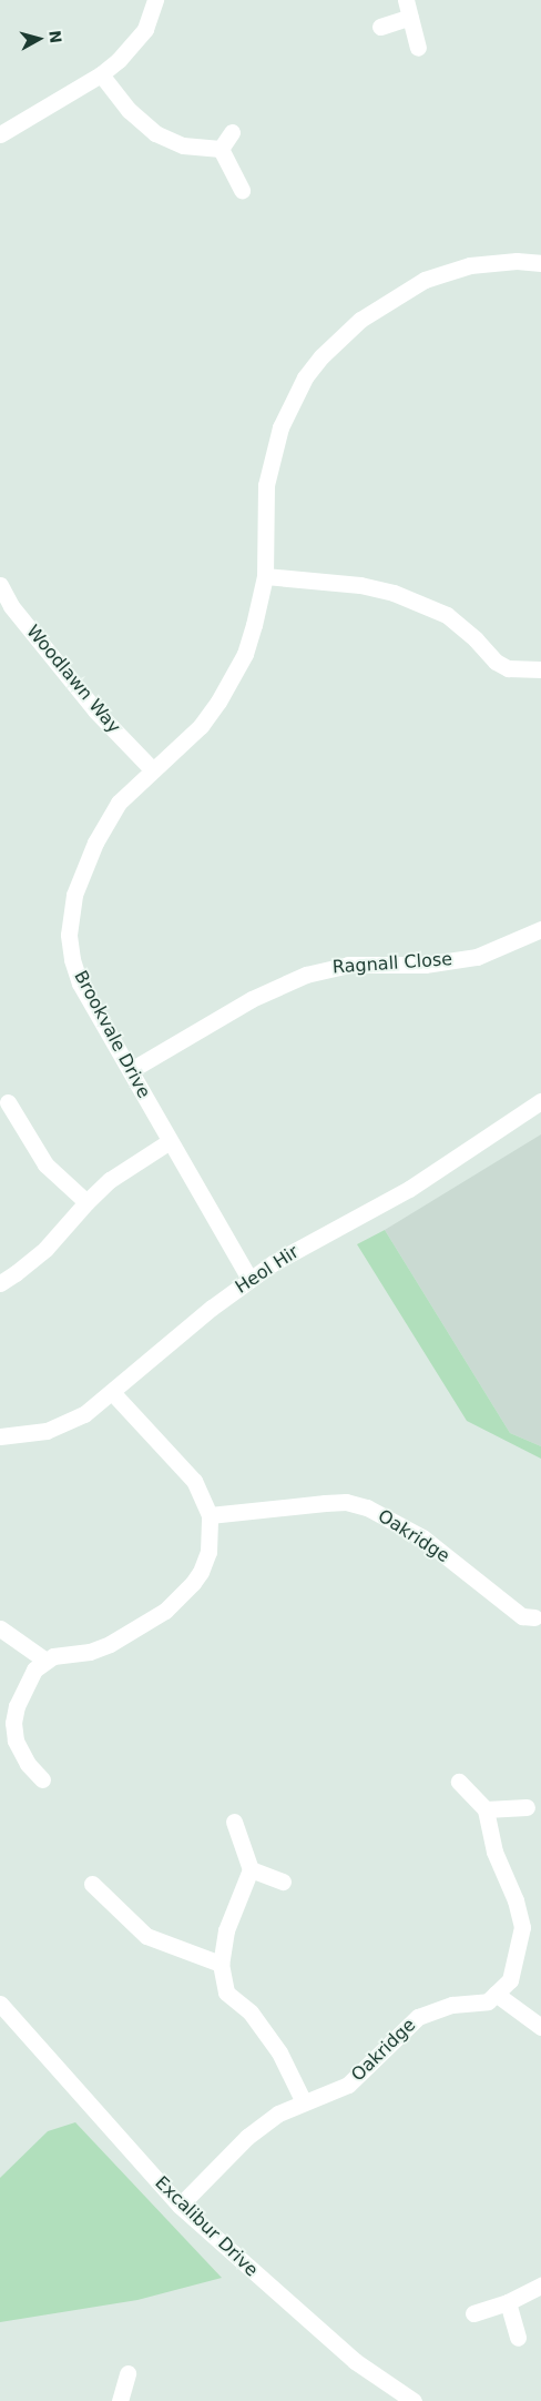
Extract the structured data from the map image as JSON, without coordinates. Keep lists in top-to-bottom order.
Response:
{
  "streets": {
    "street": [
      "Woodlawn Way",
      "Ragnall Close",
      "Brookvale Drive",
      "Heol Hir",
      "Oakridge",
      "Excalibur Drive"
    ]
  },
  "crossings": [
    ["Woodlawn Way", "Brookvale Drive"],
    ["Ragnall Close", "Brookvale Drive"],
    ["Brookvale Drive", "Heol Hir"],
    ["Oakridge", "Excalibur Drive"]
  ],
  "north": "right"
}
